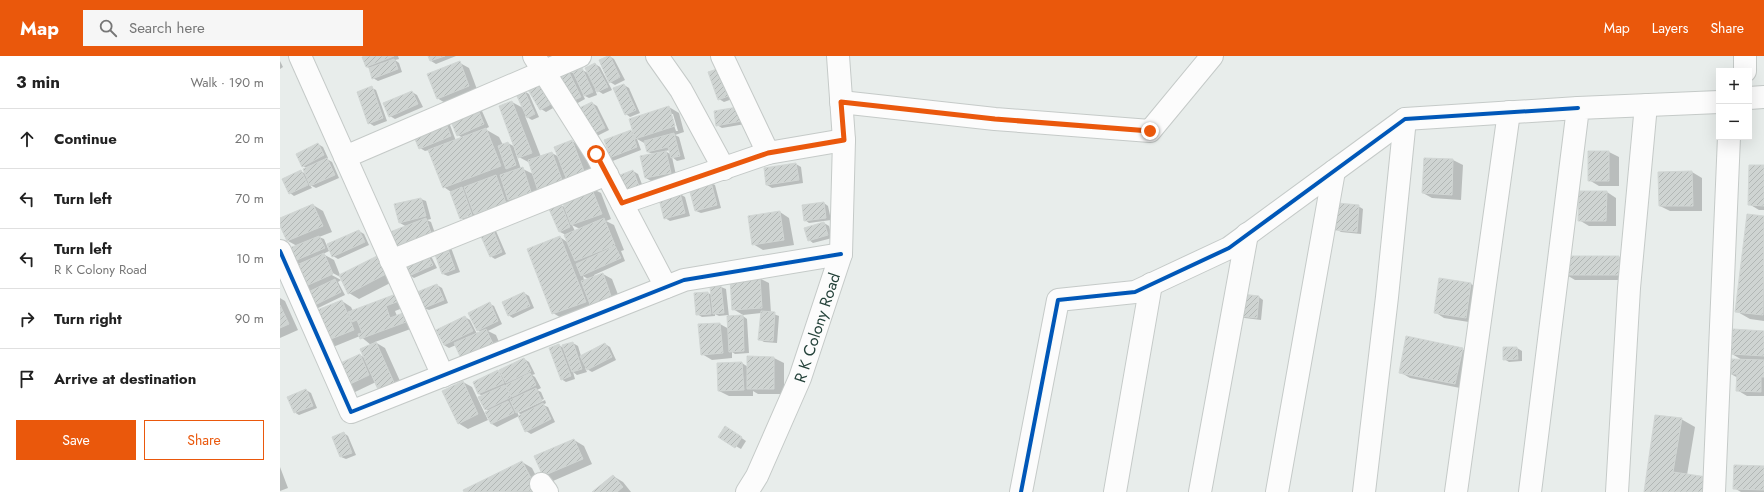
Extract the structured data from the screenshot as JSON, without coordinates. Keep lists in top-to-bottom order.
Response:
{
  "streets": {
    "street": ["R K Colony Road"]
  },
  "page": {
    "header": "Map",
    "search": "Search here",
    "nav": ["Map", "Layers", "Share"],
    "heading": ["3 min", "Walk · 190 m"],
    "map_buttons": ["+", "−"],
    "list": [
      ["Continue", "20 m"],
      ["Turn left", "70 m"],
      ["Turn left", "R K Colony Road", "10 m"],
      ["Turn right", "90 m"],
      "Arrive at destination"
    ],
    "buttons": ["Save", "Share"]
  }
}
